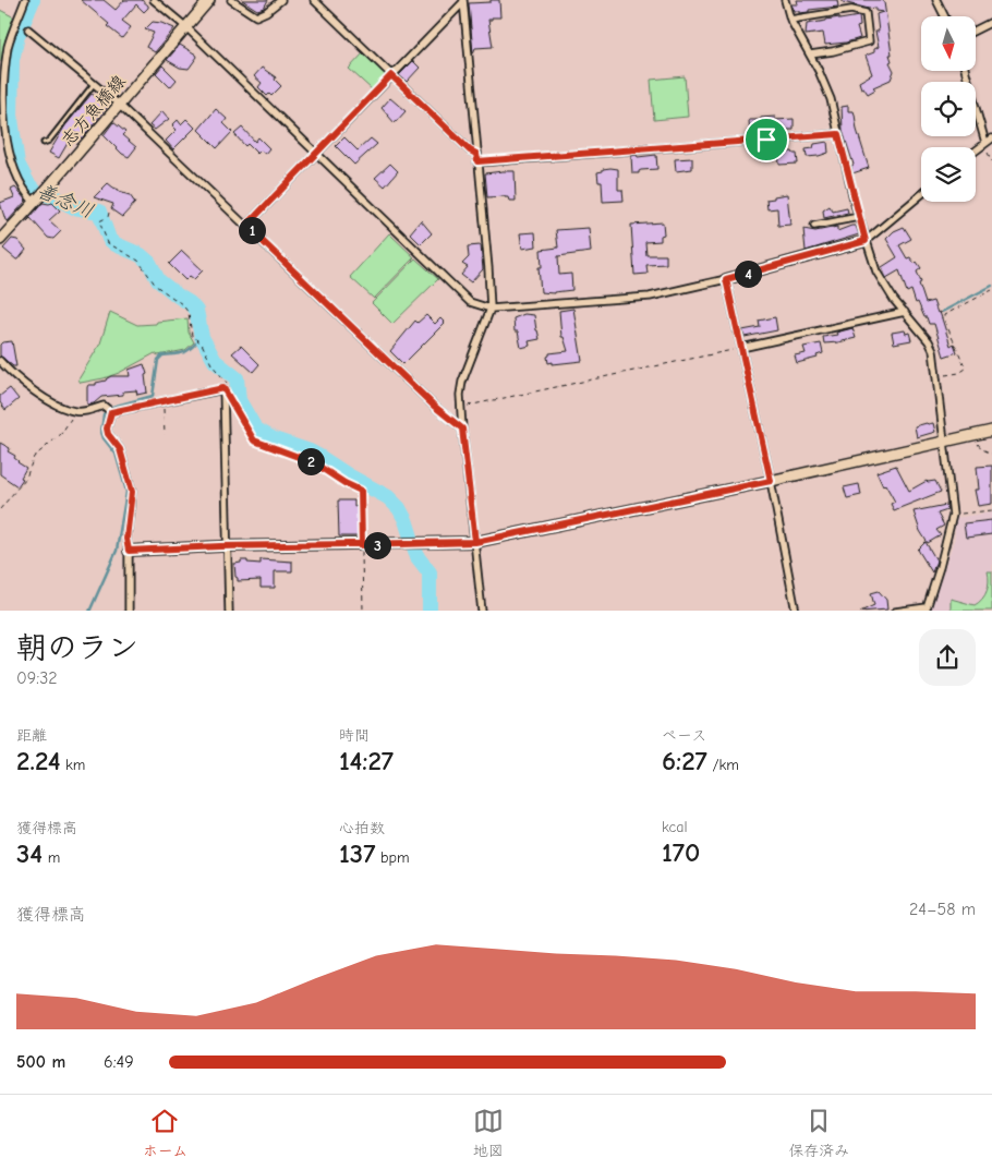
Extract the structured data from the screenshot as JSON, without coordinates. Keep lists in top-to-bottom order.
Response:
{
  "streets": {
    "street": ["志方魚橋線"]
  },
  "water": ["善念川"],
  "north": "bottom",
  "page": {
    "pins": [
      "1",
      "4",
      "2",
      "3"
    ],
    "heading": ["朝のラン", "09:32"],
    "stats": [
      ["距離", "2.24 km"],
      ["時間", "14:27"],
      ["ペース", "6:27 /km"],
      ["獲得標高", "34 m"],
      ["心拍数", "137 bpm"],
      ["kcal", "170"]
    ],
    "chart": ["獲得標高", "24–58 m"],
    "list": [
      {
        "name": "500 m",
        "note": "6:49"
      }
    ],
    "tabs": ["ホーム", "地図", "保存済み"]
  }
}
